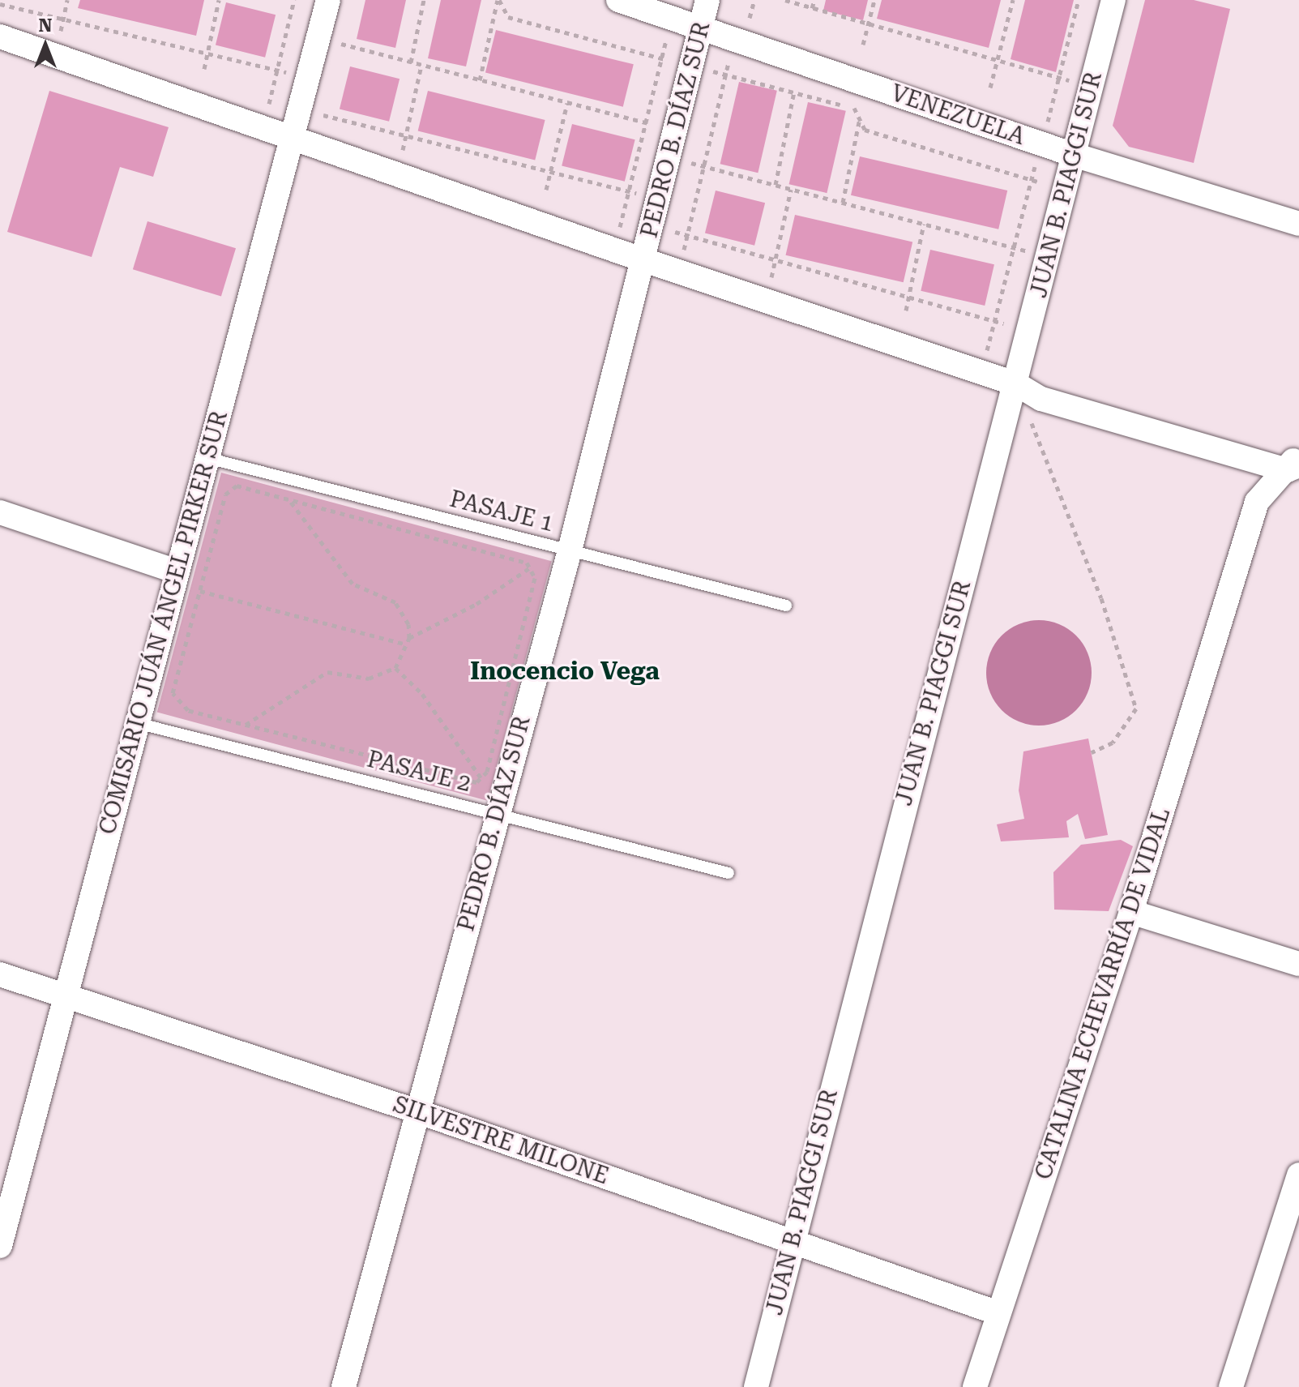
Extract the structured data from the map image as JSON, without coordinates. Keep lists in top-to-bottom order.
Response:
{
  "streets": {
    "street": [
      "VENEZUELA",
      "PEDRO B. DÍAZ SUR",
      "JUAN B. PIAGGI SUR",
      "COMISARIO JUÁN ÁNGEL PIRKER SUR",
      "CATALINA ECHEVARRÍA DE VIDAL",
      "SILVESTRE MILONE"
    ],
    "lane": ["PASAJE 1", "PASAJE 2"]
  },
  "crossings": [
    ["VENEZUELA", "PEDRO B. DÍAZ SUR"],
    ["VENEZUELA", "JUAN B. PIAGGI SUR"],
    ["PEDRO B. DÍAZ SUR", "PASAJE 1"],
    ["PEDRO B. DÍAZ SUR", "PASAJE 2"],
    ["PEDRO B. DÍAZ SUR", "SILVESTRE MILONE"],
    ["JUAN B. PIAGGI SUR", "SILVESTRE MILONE"],
    ["PASAJE 1", "COMISARIO JUÁN ÁNGEL PIRKER SUR"],
    ["COMISARIO JUÁN ÁNGEL PIRKER SUR", "PASAJE 2"],
    ["COMISARIO JUÁN ÁNGEL PIRKER SUR", "SILVESTRE MILONE"],
    ["CATALINA ECHEVARRÍA DE VIDAL", "SILVESTRE MILONE"]
  ],
  "districts": ["Inocencio Vega"],
  "north": "top"
}
